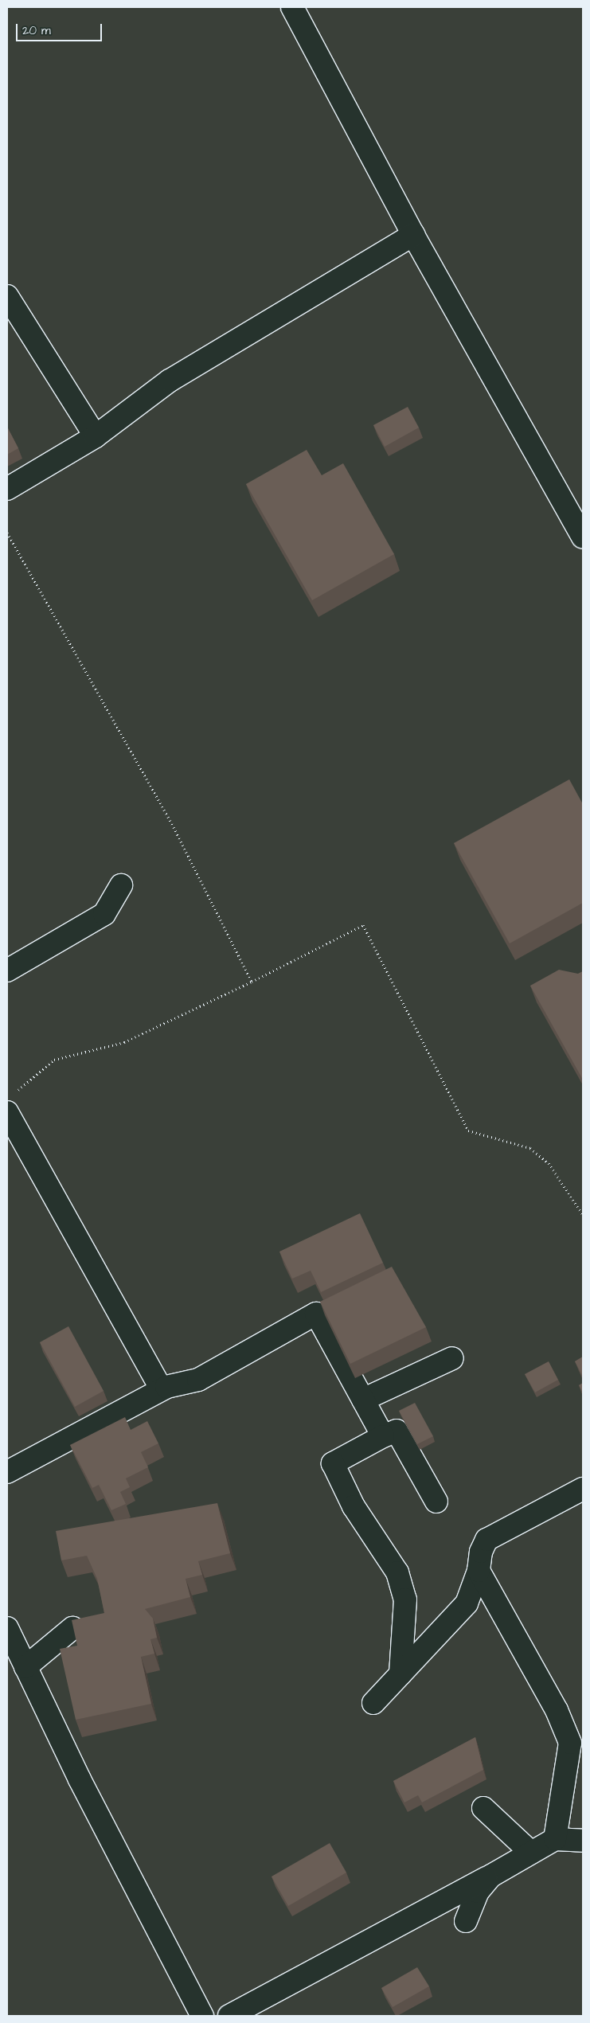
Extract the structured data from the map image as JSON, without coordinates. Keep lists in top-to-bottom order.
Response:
{
  "scale_bar": "20 m"
}
